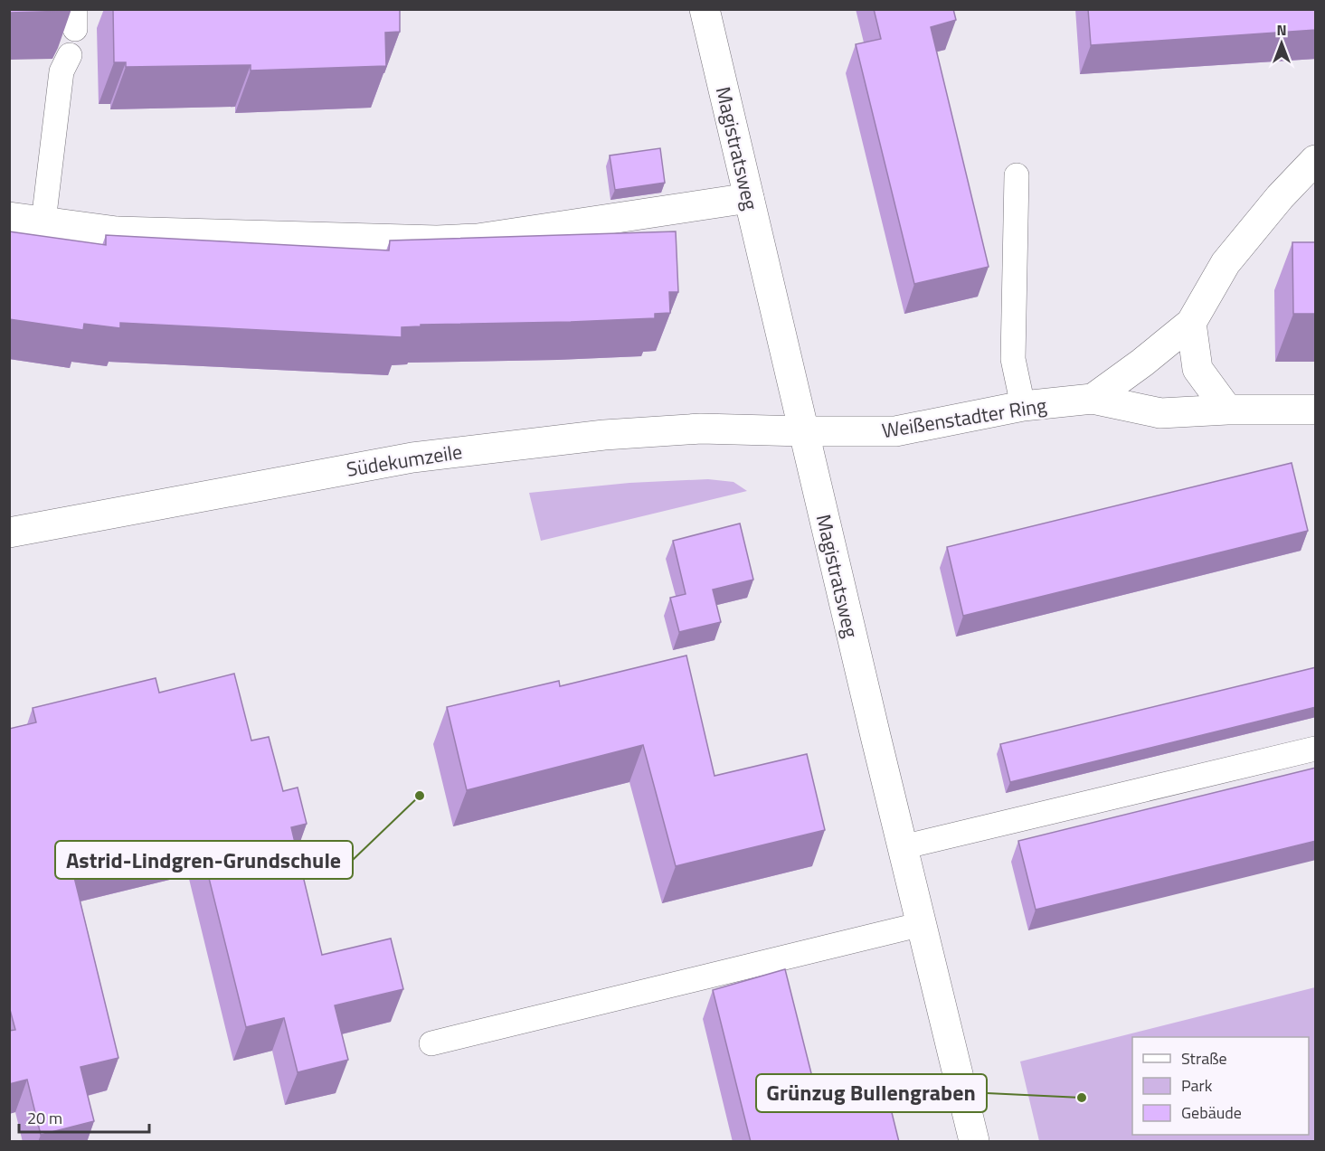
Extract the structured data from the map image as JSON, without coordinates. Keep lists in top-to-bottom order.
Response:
{
  "streets": {
    "street": ["Magistratsweg", "Weißenstadter Ring", "Südekumzeile"]
  },
  "crossings": [
    ["Magistratsweg", "Weißenstadter Ring"],
    ["Magistratsweg", "Südekumzeile"],
    ["Weißenstadter Ring", "Südekumzeile"]
  ],
  "places": ["Astrid-Lindgren-Grundschule", "Grünzug Bullengraben"],
  "legend": ["Straße", "Park", "Gebäude"],
  "scale_bar": "20 m",
  "north": "top"
}
